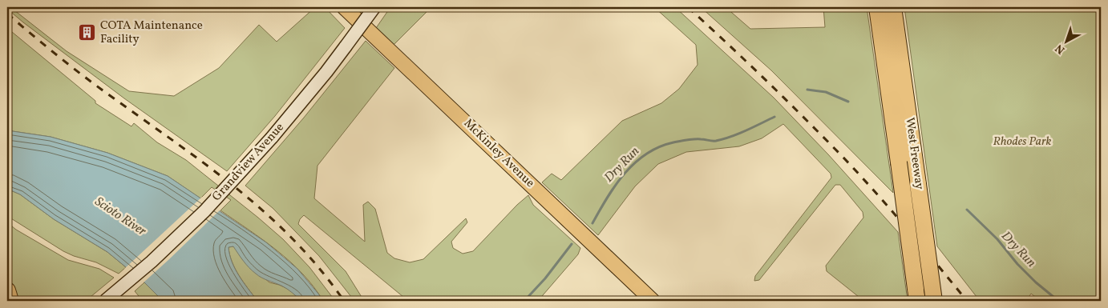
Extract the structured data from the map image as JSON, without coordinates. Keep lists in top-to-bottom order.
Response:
{
  "streets": {
    "highway": ["West Freeway"],
    "main road": ["McKinley Avenue", "Grandview Avenue"]
  },
  "water": ["Dry Run", "Scioto River"],
  "parks": ["Rhodes Park"],
  "places": {
    "building": ["COTA Maintenance Facility"]
  },
  "north": "bottom left"
}
